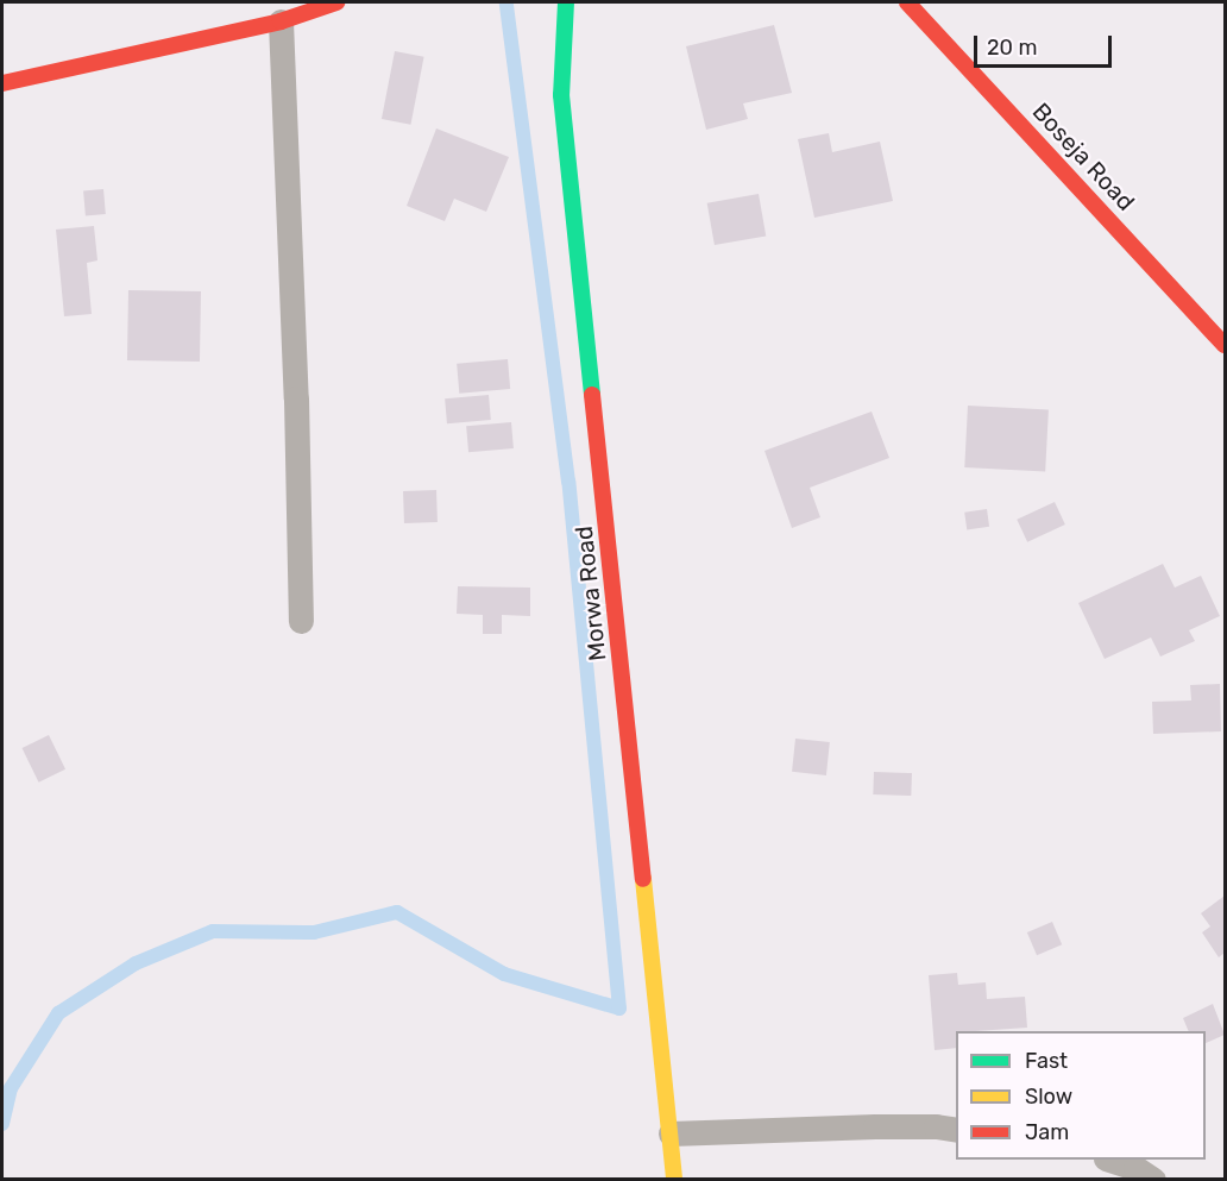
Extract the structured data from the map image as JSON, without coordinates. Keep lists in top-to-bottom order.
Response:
{
  "streets": {
    "main road": ["Boseja Road", "Morwa Road"]
  },
  "legend": ["Fast", "Slow", "Jam"],
  "scale_bar": "20 m"
}
